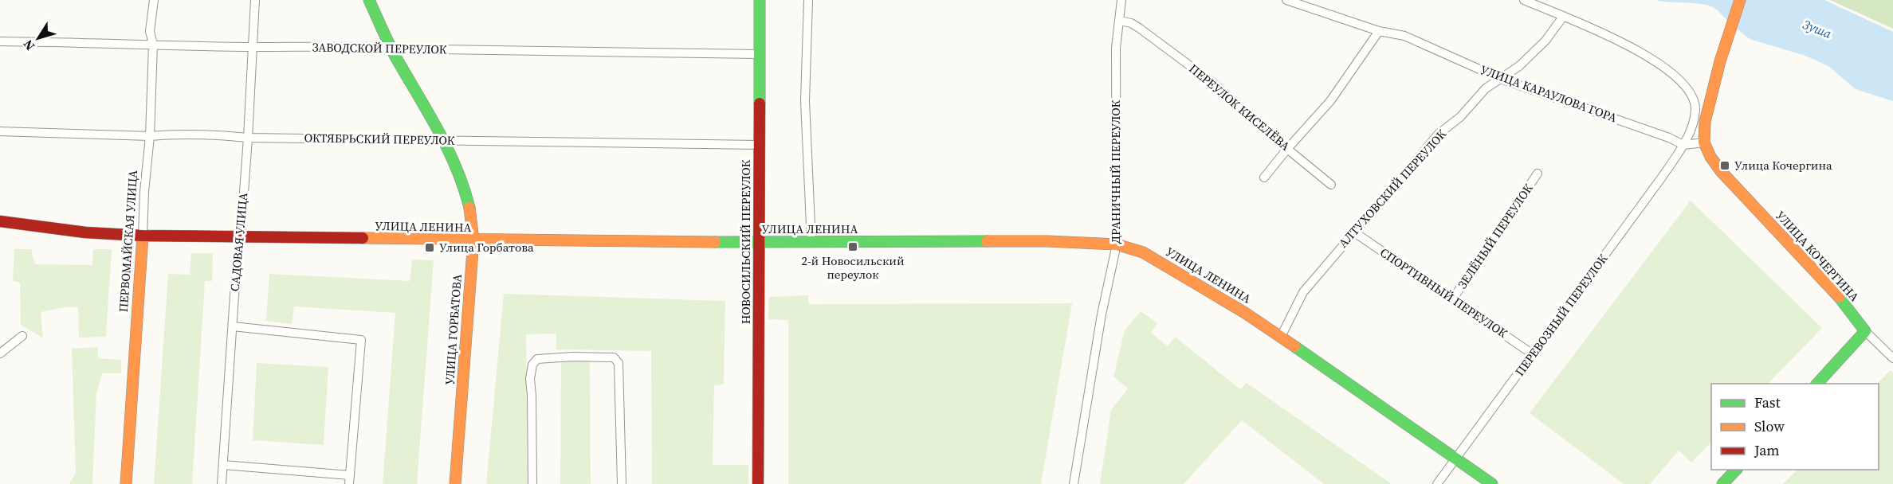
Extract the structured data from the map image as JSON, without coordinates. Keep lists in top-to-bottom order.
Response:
{
  "streets": {
    "main road": [
      "УЛИЦА ЛЕНИНА",
      "ПЕРВОМАЙСКАЯ УЛИЦА",
      "НОВОСИЛЬСКИЙ ПЕРЕУЛОК",
      "УЛИЦА КОЧЕРГИНА",
      "УЛИЦА ГОРБАТОВА"
    ],
    "street": [
      "ЗАВОДСКОЙ ПЕРЕУЛОК",
      "УЛИЦА КАРАУЛОВА ГОРА",
      "ПЕРЕУЛОК КИСЕЛЁВА",
      "ОКТЯБРЬСКИЙ ПЕРЕУЛОК",
      "ДРАНИЧНЫЙ ПЕРЕУЛОК",
      "АЛТУХОВСКИЙ ПЕРЕУЛОК",
      "ЗЕЛЁНЫЙ ПЕРЕУЛОК",
      "САДОВАЯ УЛИЦА",
      "СПОРТИВНЫЙ ПЕРЕУЛОК",
      "ПЕРЕВОЗНЫЙ ПЕРЕУЛОК"
    ]
  },
  "crossings": [
    ["ЗАВОДСКОЙ ПЕРЕУЛОК", "ПЕРВОМАЙСКАЯ УЛИЦА"],
    ["ЗАВОДСКОЙ ПЕРЕУЛОК", "САДОВАЯ УЛИЦА"],
    ["ЗАВОДСКОЙ ПЕРЕУЛОК", "НОВОСИЛЬСКИЙ ПЕРЕУЛОК"],
    ["ЗАВОДСКОЙ ПЕРЕУЛОК", "УЛИЦА ГОРБАТОВА"],
    ["УЛИЦА КАРАУЛОВА ГОРА", "АЛТУХОВСКИЙ ПЕРЕУЛОК"],
    ["УЛИЦА КАРАУЛОВА ГОРА", "ПЕРЕВОЗНЫЙ ПЕРЕУЛОК"],
    ["ПЕРЕУЛОК КИСЕЛЁВА", "ДРАНИЧНЫЙ ПЕРЕУЛОК"],
    ["ОКТЯБРЬСКИЙ ПЕРЕУЛОК", "ПЕРВОМАЙСКАЯ УЛИЦА"],
    ["ОКТЯБРЬСКИЙ ПЕРЕУЛОК", "САДОВАЯ УЛИЦА"],
    ["ОКТЯБРЬСКИЙ ПЕРЕУЛОК", "НОВОСИЛЬСКИЙ ПЕРЕУЛОК"],
    ["ОКТЯБРЬСКИЙ ПЕРЕУЛОК", "УЛИЦА ГОРБАТОВА"],
    ["ДРАНИЧНЫЙ ПЕРЕУЛОК", "УЛИЦА ЛЕНИНА"],
    ["АЛТУХОВСКИЙ ПЕРЕУЛОК", "УЛИЦА ЛЕНИНА"],
    ["АЛТУХОВСКИЙ ПЕРЕУЛОК", "СПОРТИВНЫЙ ПЕРЕУЛОК"],
    ["АЛТУХОВСКИЙ ПЕРЕУЛОК", "ПЕРЕВОЗНЫЙ ПЕРЕУЛОК"],
    ["УЛИЦА ЛЕНИНА", "ПЕРВОМАЙСКАЯ УЛИЦА"],
    ["УЛИЦА ЛЕНИНА", "САДОВАЯ УЛИЦА"],
    ["УЛИЦА ЛЕНИНА", "НОВОСИЛЬСКИЙ ПЕРЕУЛОК"],
    ["УЛИЦА ЛЕНИНА", "ПЕРЕВОЗНЫЙ ПЕРЕУЛОК"],
    ["УЛИЦА ЛЕНИНА", "УЛИЦА ГОРБАТОВА"],
    ["ЗЕЛЁНЫЙ ПЕРЕУЛОК", "СПОРТИВНЫЙ ПЕРЕУЛОК"],
    ["СПОРТИВНЫЙ ПЕРЕУЛОК", "ПЕРЕВОЗНЫЙ ПЕРЕУЛОК"]
  ],
  "water": ["Зуша"],
  "places": {
    "transit": ["Улица Кочергина", "2-й Новосильский переулок", "Улица Горбатова"]
  },
  "legend": ["Fast", "Slow", "Jam"],
  "north": "bottom left"
}
